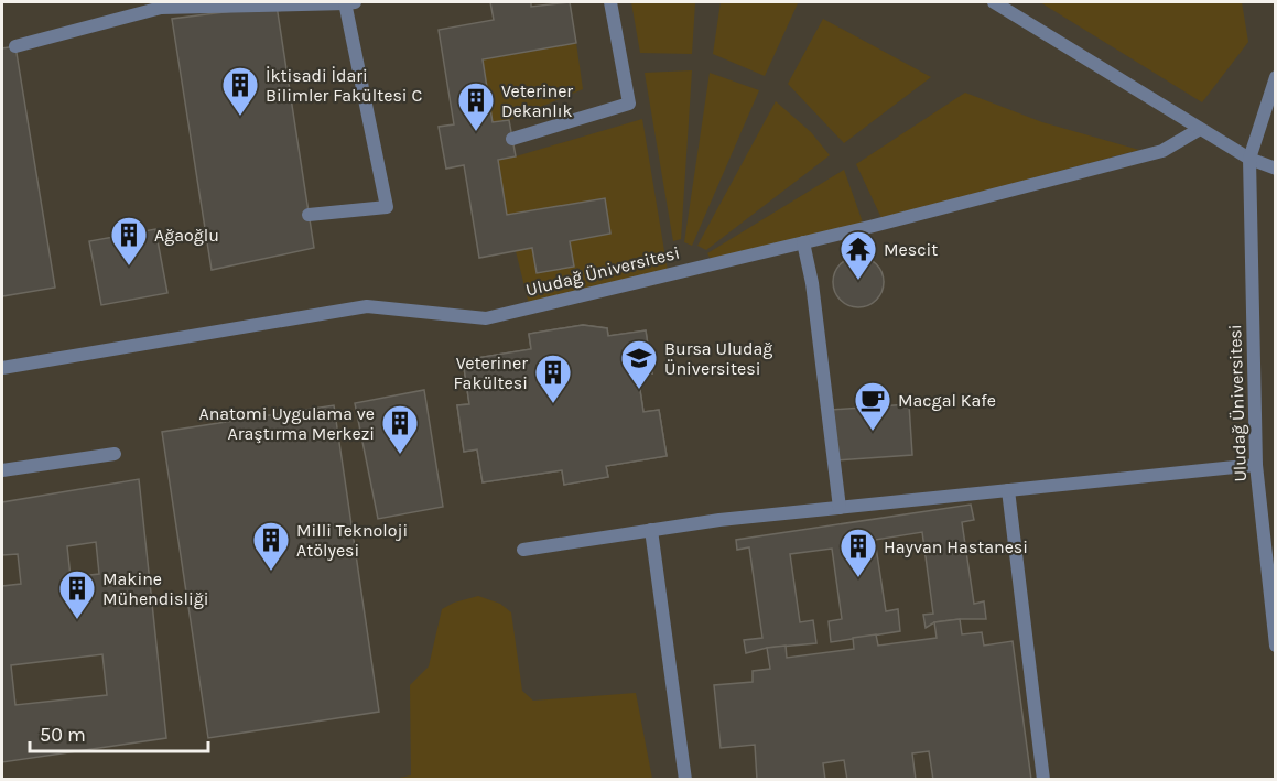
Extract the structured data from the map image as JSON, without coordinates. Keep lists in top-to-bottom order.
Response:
{
  "streets": {
    "street": ["Uludağ Üniversitesi"]
  },
  "places": {
    "building": [
      "İktisadi İdari Bilimler Fakültesi C",
      "Veteriner Dekanlık",
      "Ağaoğlu",
      "Veteriner Fakültesi",
      "Anatomi Uygulama ve Araştırma Merkezi",
      "Milli Teknoloji Atölyesi",
      "Hayvan Hastanesi",
      "Makine Mühendisliği"
    ],
    "temple": ["Mescit"],
    "school or university": ["Bursa Uludağ Üniversitesi"],
    "cafe": ["Macgal Kafe"]
  },
  "scale_bar": "50 m"
}
